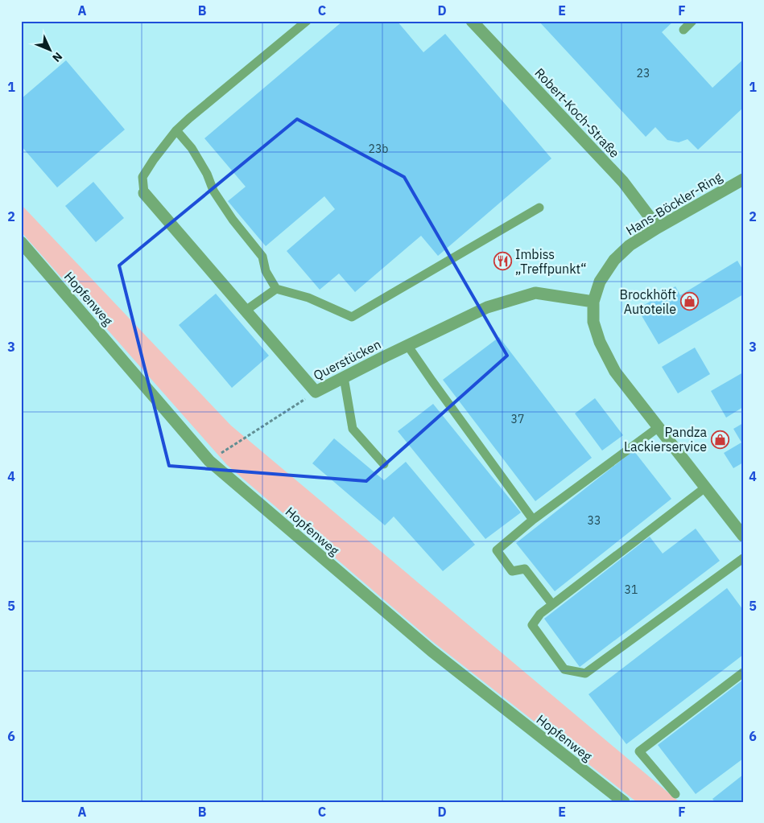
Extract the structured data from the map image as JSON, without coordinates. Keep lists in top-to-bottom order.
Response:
{
  "streets": {
    "street": [
      "Robert-Koch-Straße",
      "Hans-Böckler-Ring",
      "Hopfenweg",
      "Querstücken"
    ]
  },
  "crossings": [
    ["Robert-Koch-Straße", "Hans-Böckler-Ring"],
    ["Hans-Böckler-Ring", "Querstücken"]
  ],
  "places": {
    "restaurant": ["Imbiss „Treffpunkt“"],
    "shop": ["Brockhöft Autoteile", "Pandza Lackierservice"]
  },
  "house_numbers": [
    "23",
    "23b",
    "37",
    "33",
    "31"
  ],
  "north": "bottom right",
  "grid": {
    "columns": [
      "A",
      "B",
      "C",
      "D",
      "E",
      "F"
    ],
    "rows": [
      "1",
      "2",
      "3",
      "4",
      "5",
      "6"
    ]
  }
}
